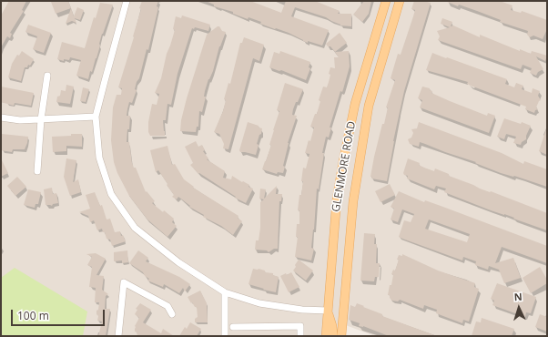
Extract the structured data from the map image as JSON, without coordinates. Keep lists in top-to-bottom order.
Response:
{
  "streets": {
    "main road": ["GLENMORE ROAD"]
  },
  "scale_bar": "100 m",
  "north": "top"
}
